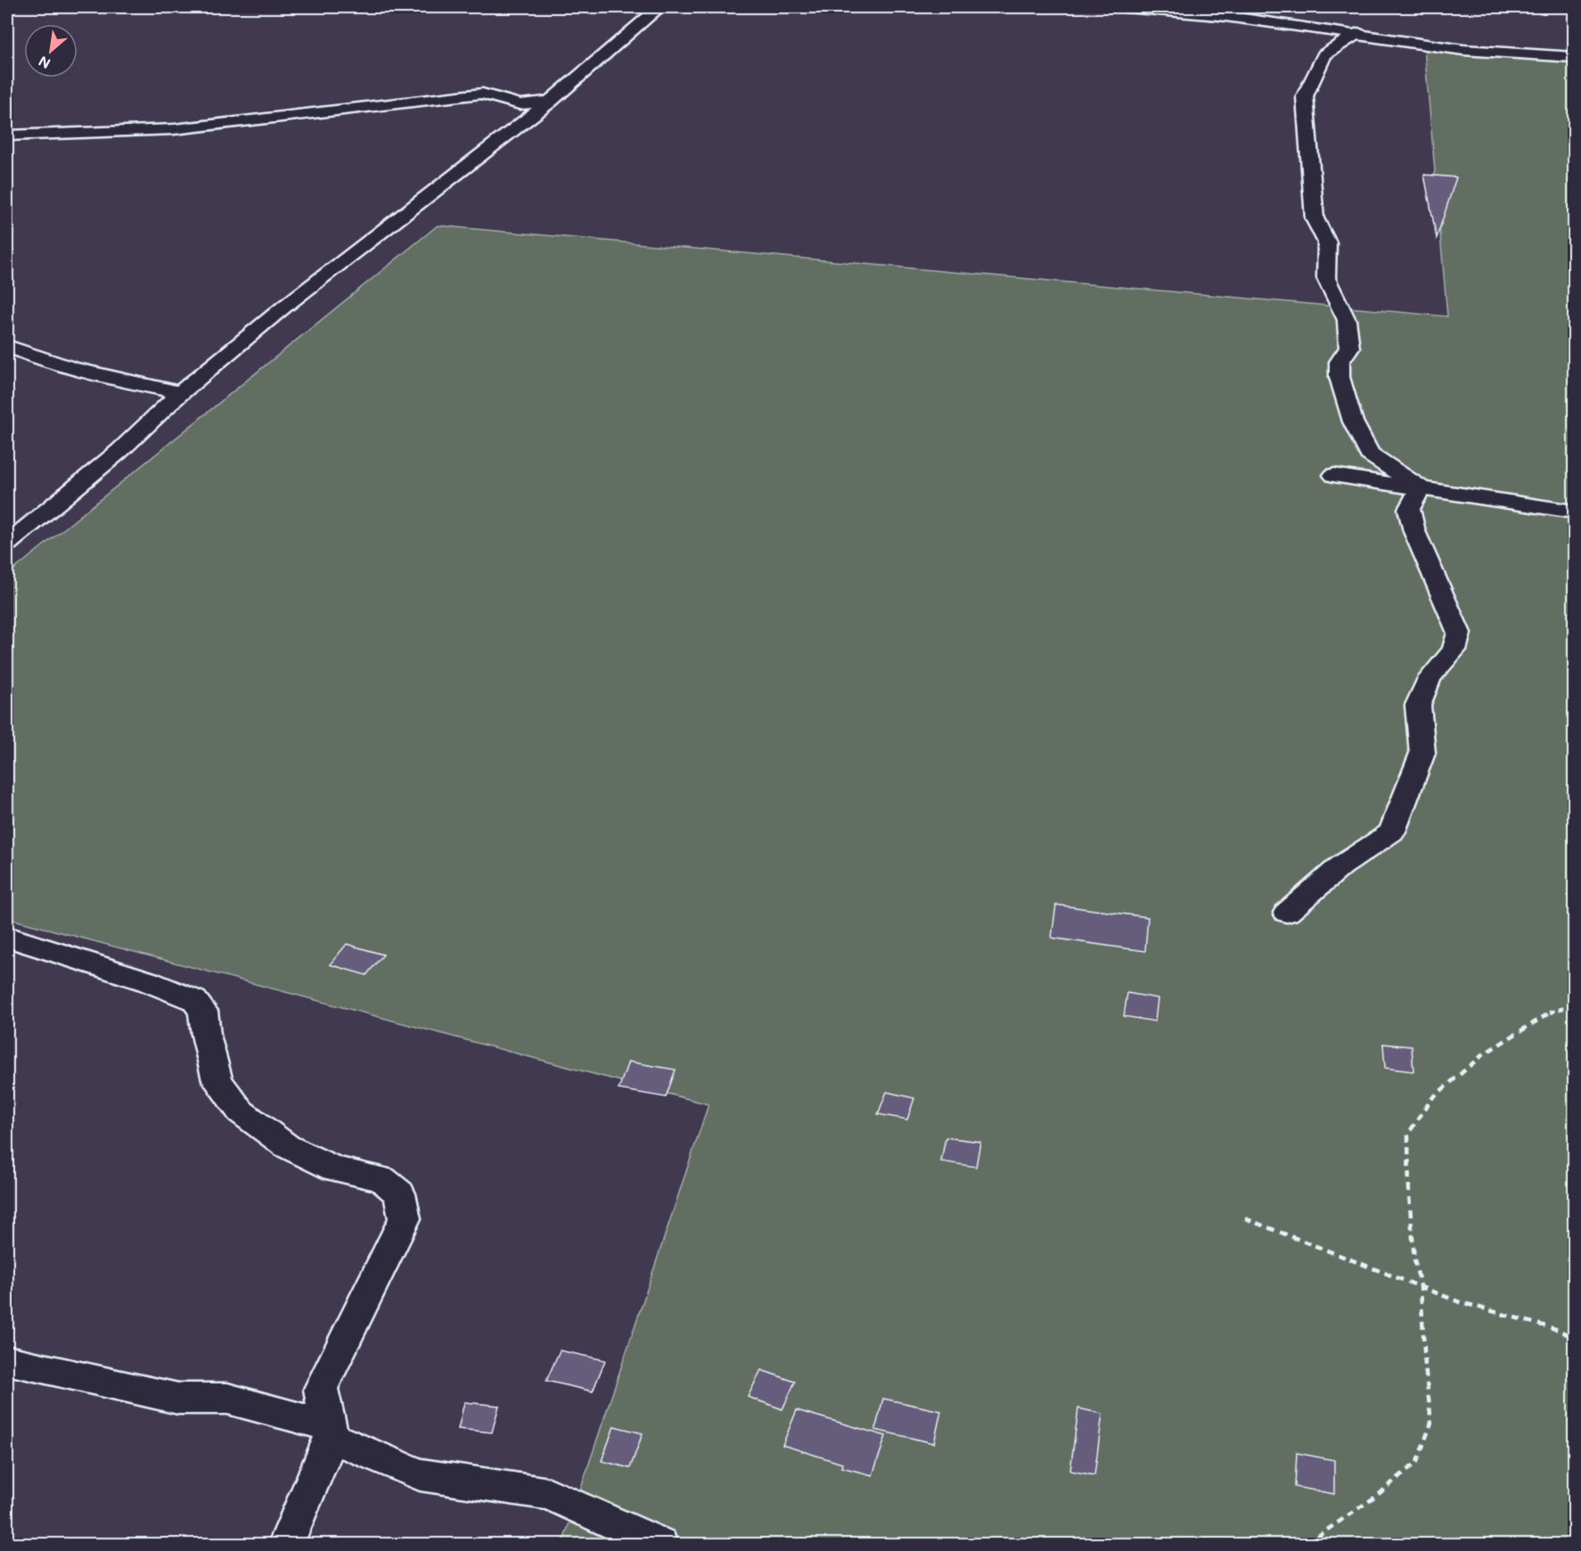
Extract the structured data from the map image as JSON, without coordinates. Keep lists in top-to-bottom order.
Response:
{
  "north": "bottom left"
}
